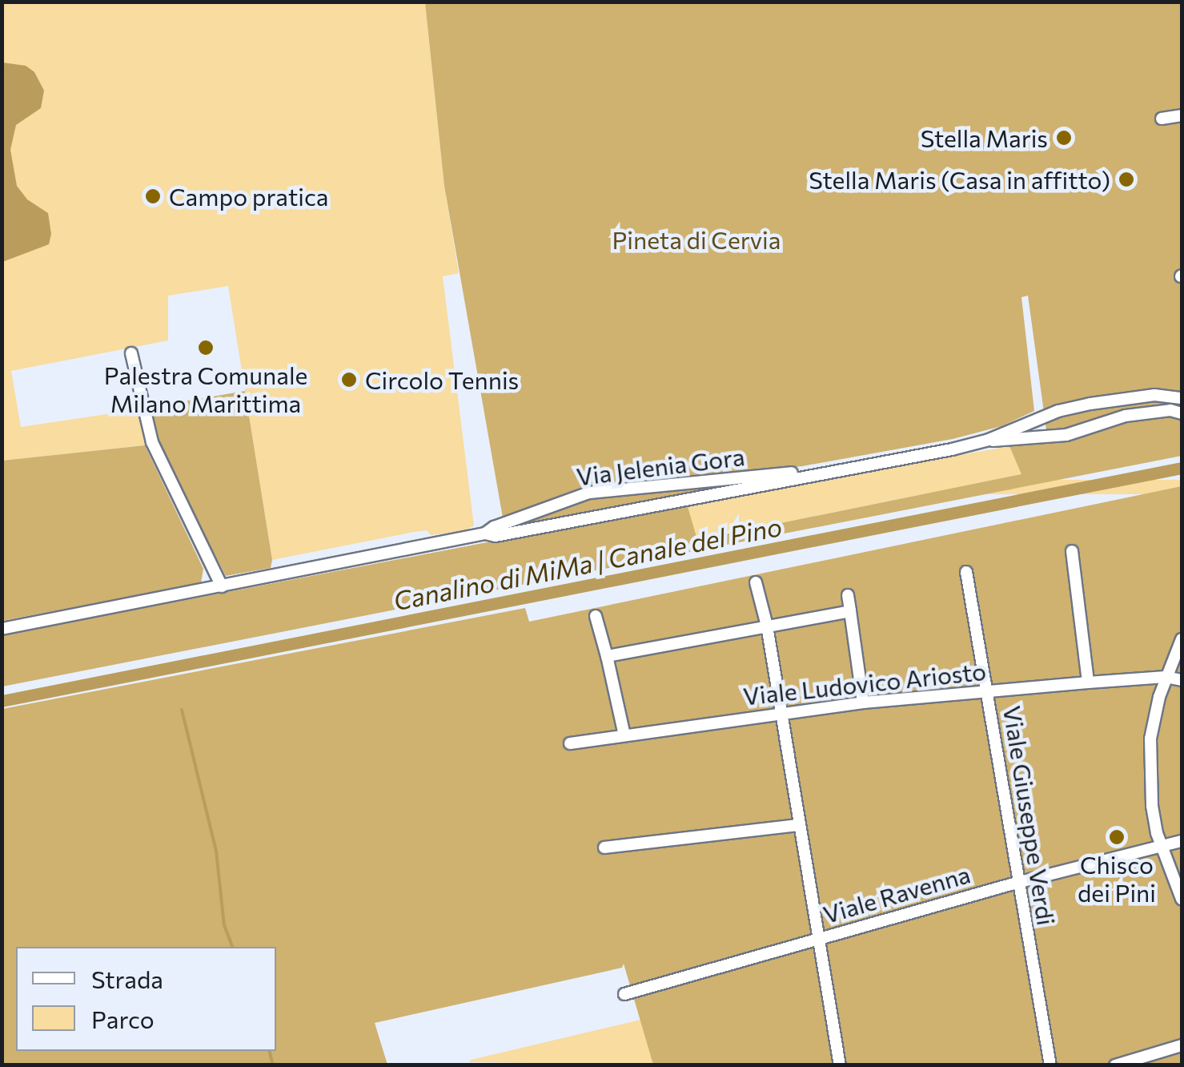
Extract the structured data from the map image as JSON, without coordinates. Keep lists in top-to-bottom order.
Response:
{
  "streets": {
    "street": [
      "Via Jelenia Gora",
      "Viale Ludovico Ariosto",
      "Viale Giuseppe Verdi",
      "Viale Ravenna"
    ]
  },
  "crossings": [
    ["Viale Ludovico Ariosto", "Viale Giuseppe Verdi"],
    ["Viale Giuseppe Verdi", "Viale Ravenna"]
  ],
  "water": ["Canalino di MiMa | Canale del Pino"],
  "parks": ["Pineta di Cervia"],
  "places": [
    "Stella Maris",
    "Stella Maris (Casa in affitto)",
    "Campo pratica",
    "Palestra Comunale Milano Marittima",
    "Circolo Tennis",
    "Chisco dei Pini"
  ],
  "legend": ["Strada", "Parco"]
}
